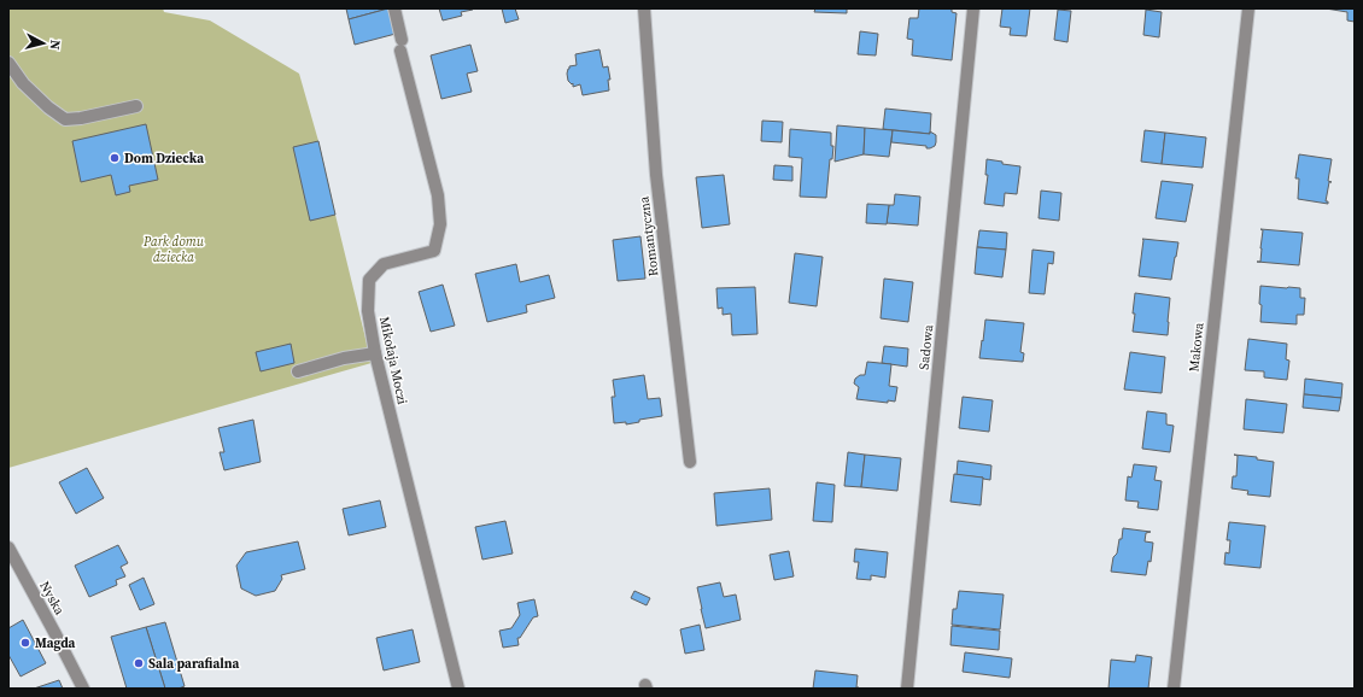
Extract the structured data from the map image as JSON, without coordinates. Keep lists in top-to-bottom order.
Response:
{
  "streets": {
    "street": [
      "Romantyczna",
      "Sadowa",
      "Makowa",
      "Mikołaja Moczi",
      "Nyska"
    ]
  },
  "parks": ["Park domu dziecka"],
  "places": ["Dom Dziecka", "Magda", "Sala parafialna"],
  "north": "right"
}
